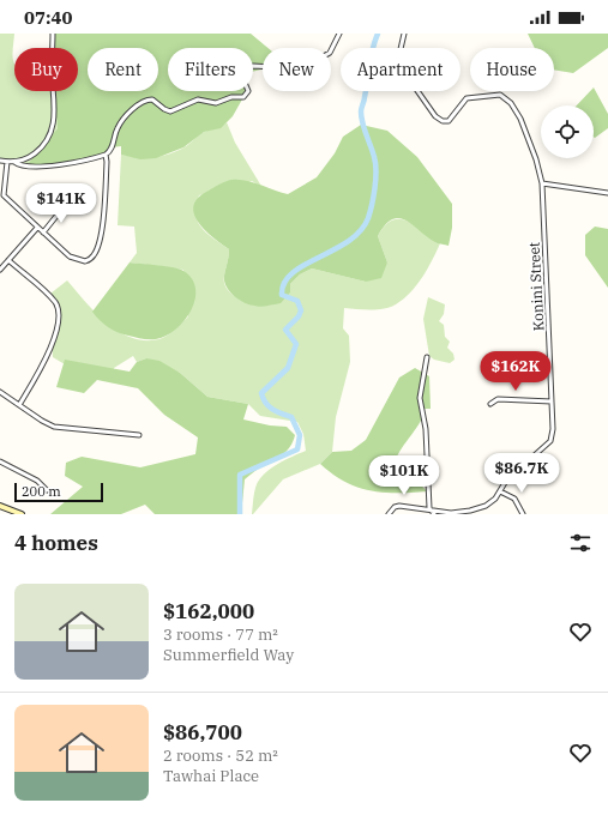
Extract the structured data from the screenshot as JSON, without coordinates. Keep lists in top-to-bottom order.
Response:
{
  "streets": {
    "street": ["Konini Street"]
  },
  "scale_bar": "200 m",
  "page": {
    "status": "07:40",
    "chip": [
      "Buy",
      "Rent",
      "Filters",
      "New",
      "Apartment",
      "House"
    ],
    "price": [
      "$141K",
      "$162K",
      "$86.7K",
      "$101K"
    ],
    "scale": "200 m",
    "heading": "4 homes",
    "list": [
      {
        "name": "$162,000",
        "note": "3 rooms · 77 m² · Summerfield Way"
      },
      {
        "name": "$86,700",
        "note": "2 rooms · 52 m² · Tawhai Place"
      }
    ]
  }
}
